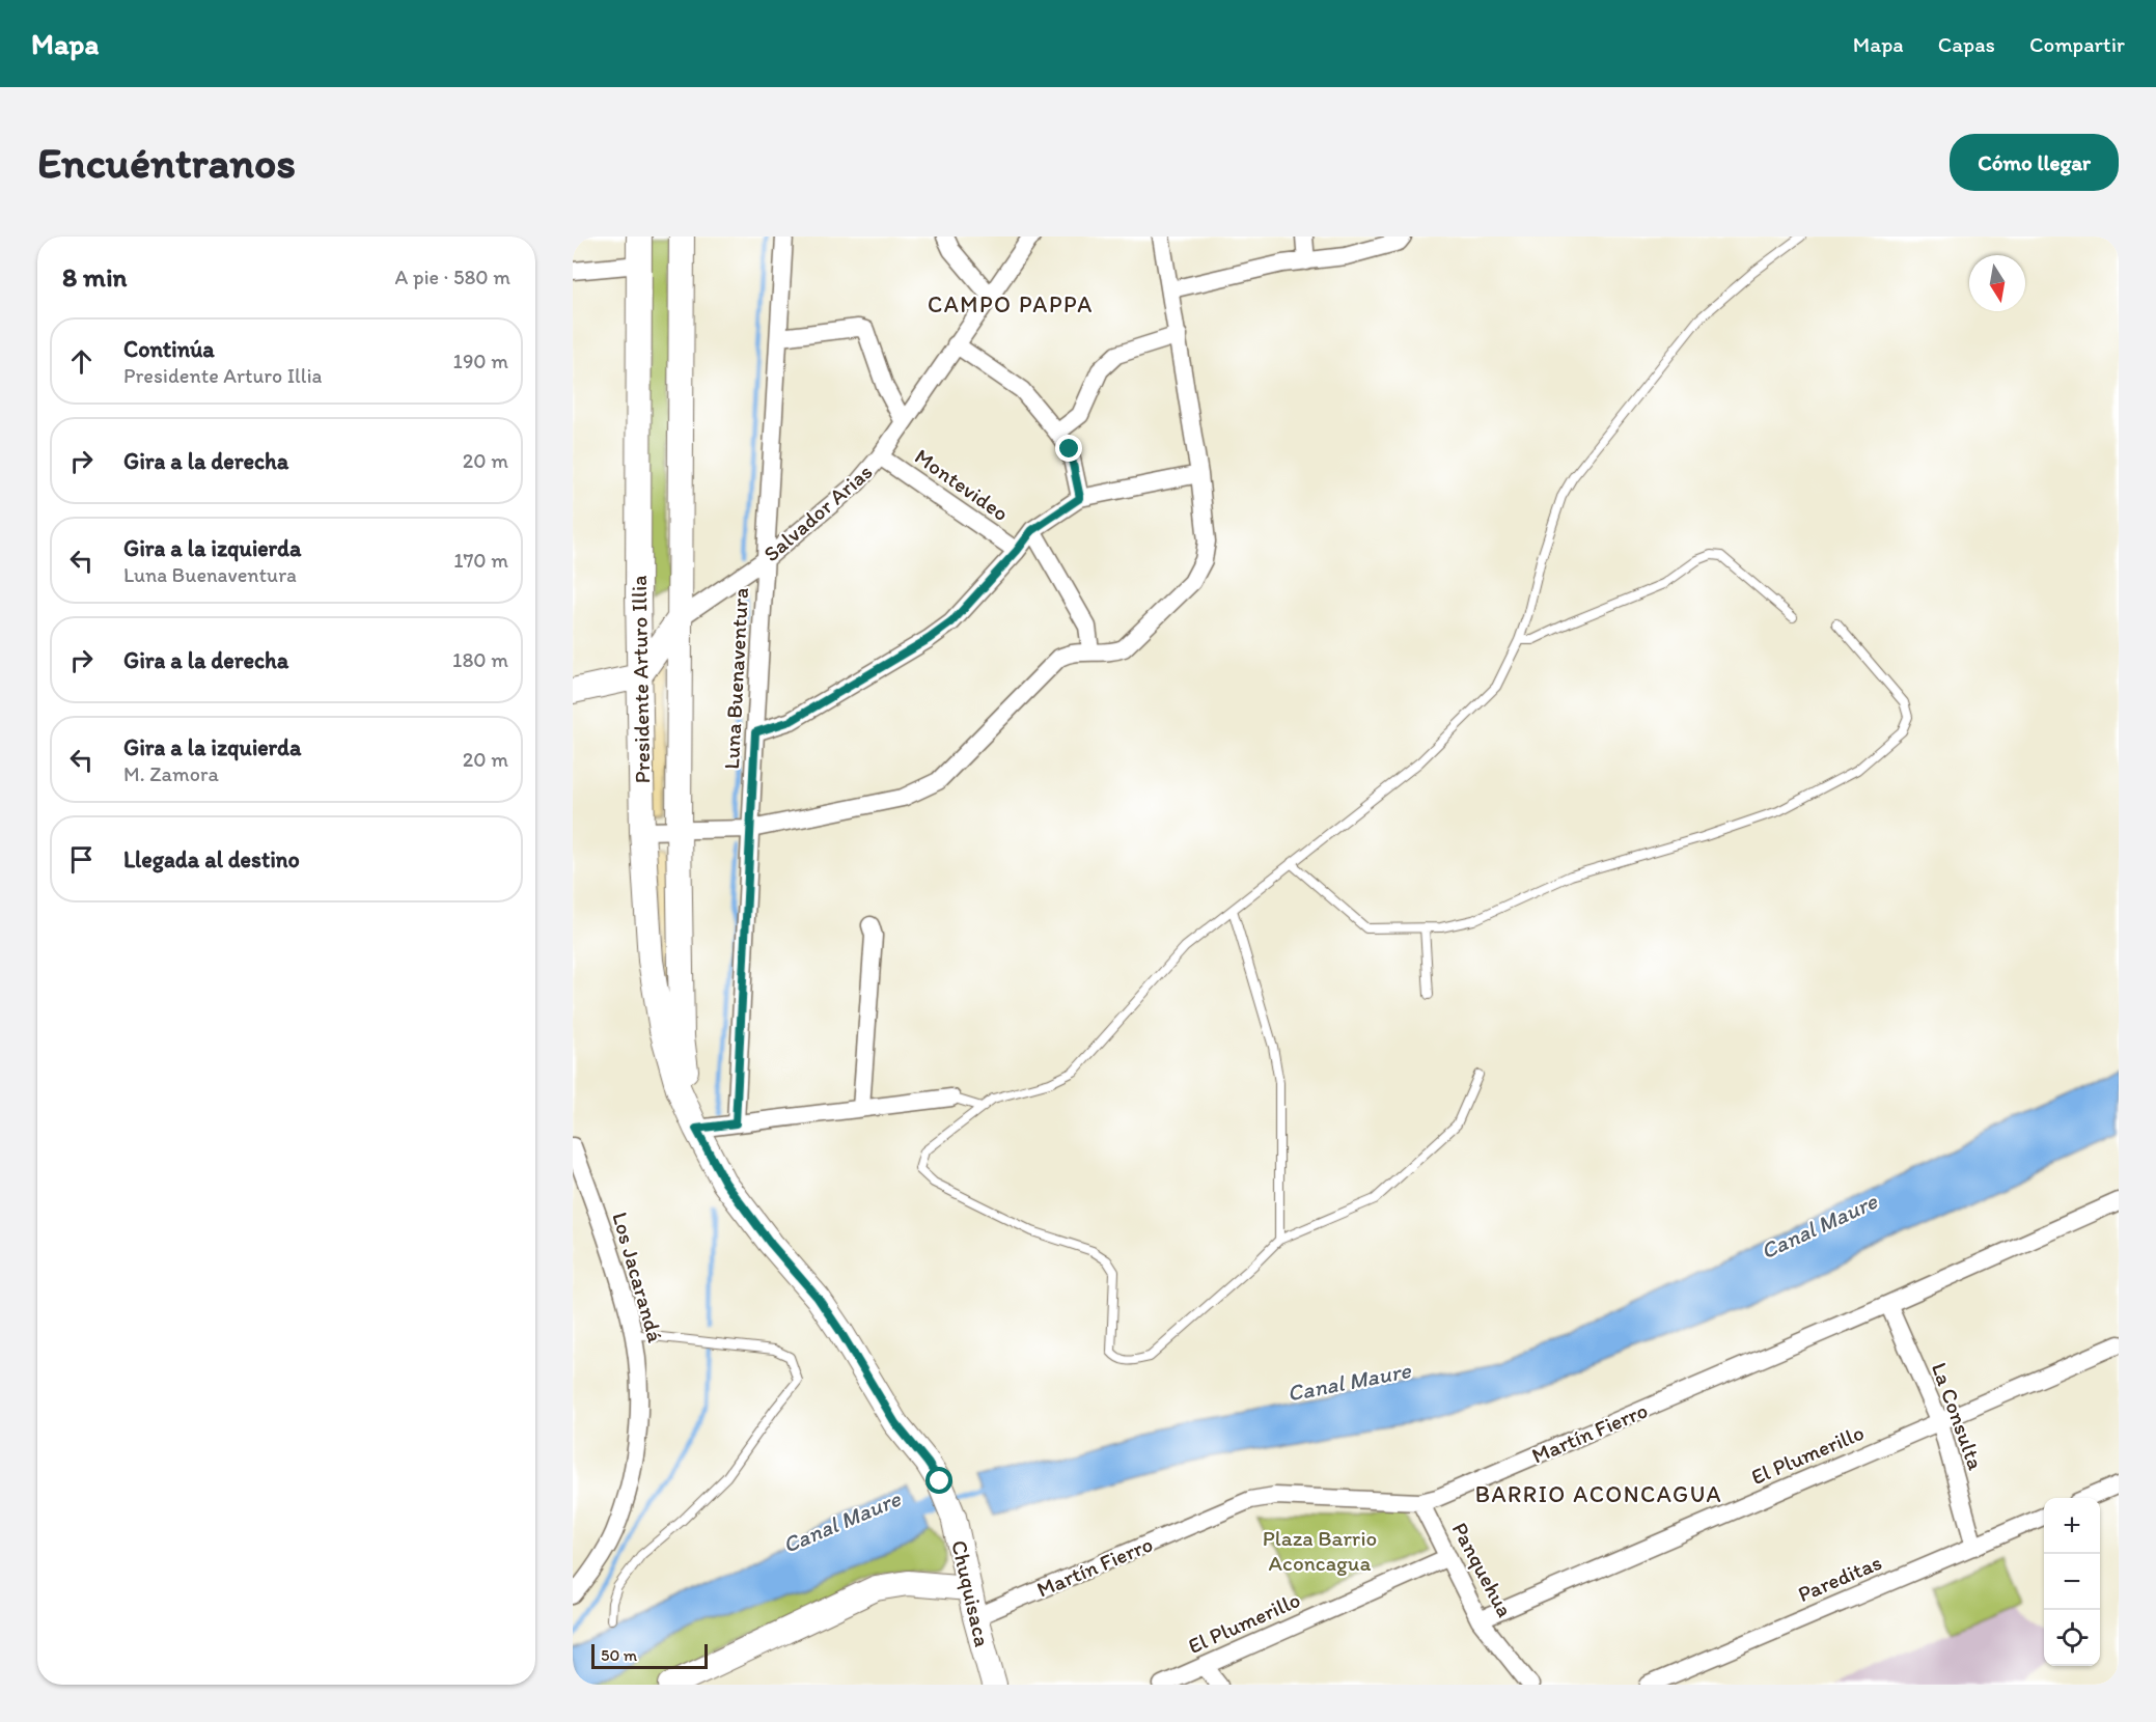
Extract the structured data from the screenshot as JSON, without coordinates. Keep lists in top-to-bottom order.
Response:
{
  "streets": {
    "street": [
      "Montevideo",
      "Salvador Arias",
      "Luna Buenaventura",
      "Presidente Arturo Illia",
      "Los Jacarandá",
      "La Consulta",
      "Martín Fierro",
      "El Plumerillo",
      "Panquehua",
      "Pareditas",
      "Chuquisaca"
    ]
  },
  "crossings": [
    ["Montevideo", "Salvador Arias"],
    ["Salvador Arias", "Luna Buenaventura"],
    ["Salvador Arias", "Presidente Arturo Illia"],
    ["Presidente Arturo Illia", "Chuquisaca"],
    ["La Consulta", "Martín Fierro"],
    ["La Consulta", "El Plumerillo"],
    ["La Consulta", "Pareditas"],
    ["Martín Fierro", "Panquehua"],
    ["Martín Fierro", "Chuquisaca"],
    ["El Plumerillo", "Panquehua"]
  ],
  "districts": ["CAMPO PAPPA", "BARRIO ACONCAGUA"],
  "water": ["Canal Maure"],
  "parks": ["Plaza Barrio Aconcagua"],
  "scale_bar": "50 m",
  "north": "bottom",
  "page": {
    "header": "Mapa",
    "nav": ["Mapa", "Capas", "Compartir"],
    "buttons": "Cómo llegar",
    "title": "Encuéntranos",
    "heading": ["8 min", "A pie · 580 m"],
    "list": [
      ["Continúa", "Presidente Arturo Illia", "190 m"],
      ["Gira a la derecha", "20 m"],
      ["Gira a la izquierda", "Luna Buenaventura", "170 m"],
      ["Gira a la derecha", "180 m"],
      ["Gira a la izquierda", "M. Zamora", "20 m"],
      "Llegada al destino"
    ],
    "map_buttons": ["+", "−"],
    "scale": "50 m"
  }
}
